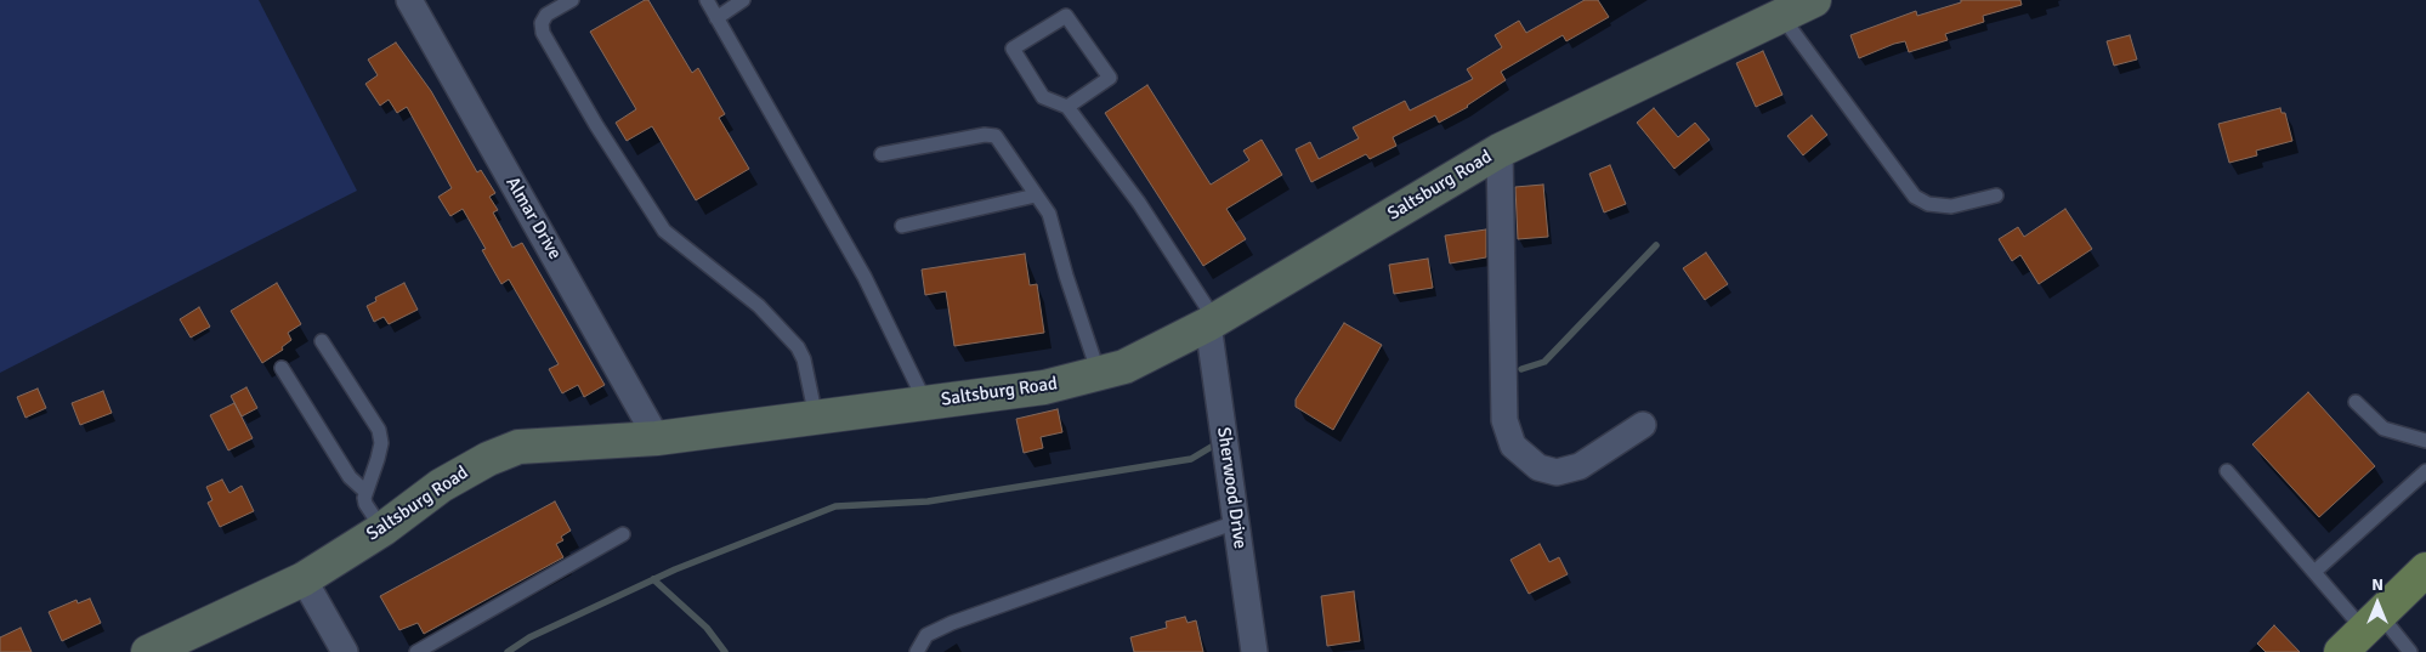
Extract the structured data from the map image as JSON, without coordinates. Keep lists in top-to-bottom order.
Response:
{
  "streets": {
    "main road": ["Saltsburg Road"],
    "street": ["Almar Drive", "Sherwood Drive"]
  },
  "crossings": [
    ["Saltsburg Road", "Almar Drive"],
    ["Saltsburg Road", "Sherwood Drive"]
  ],
  "north": "top"
}
